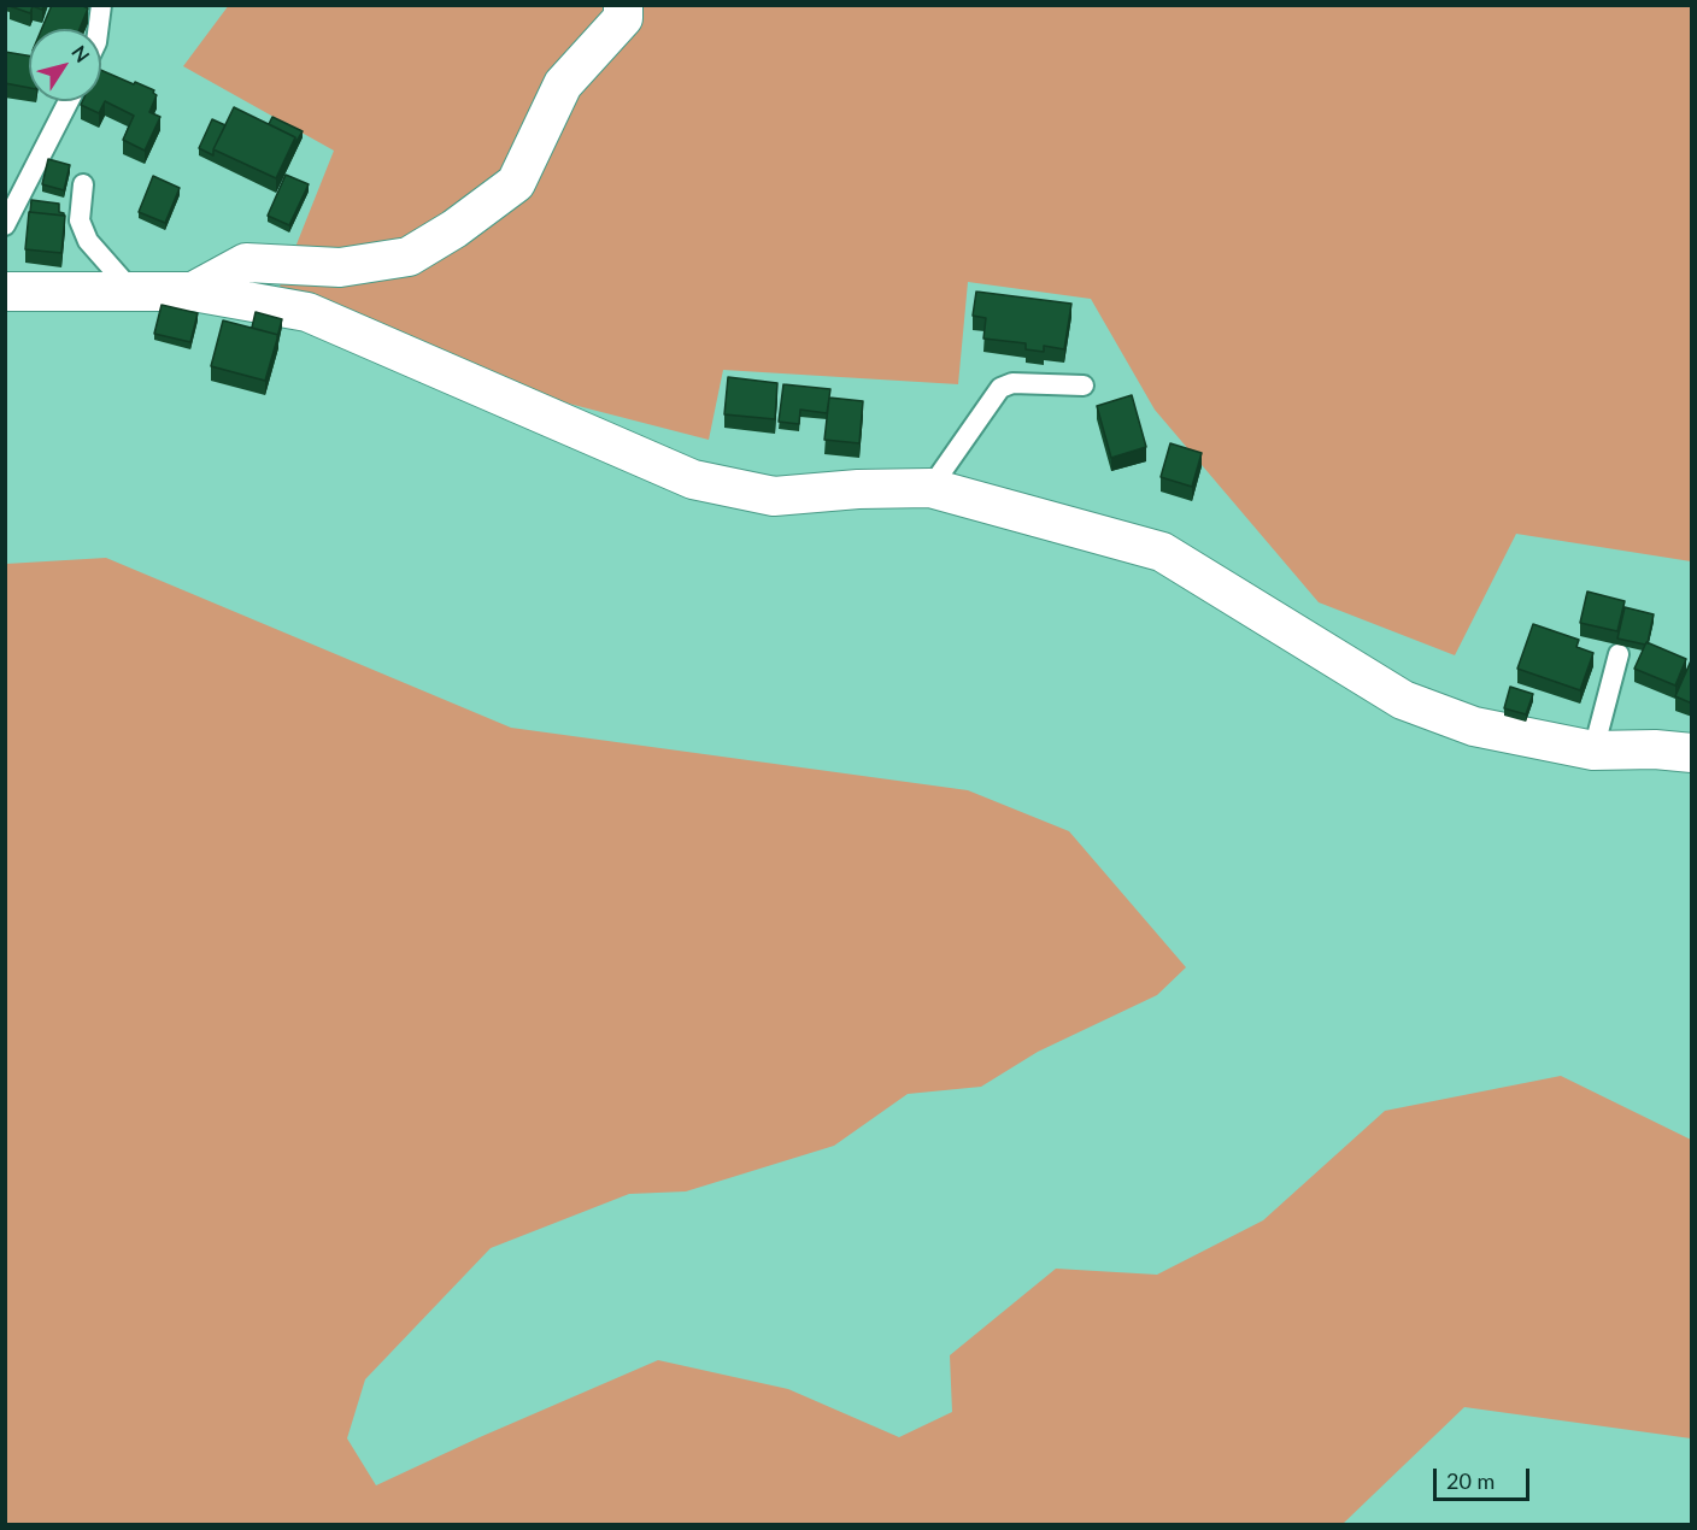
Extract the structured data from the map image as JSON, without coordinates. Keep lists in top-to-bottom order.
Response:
{
  "scale_bar": "20 m",
  "north": "top right"
}
